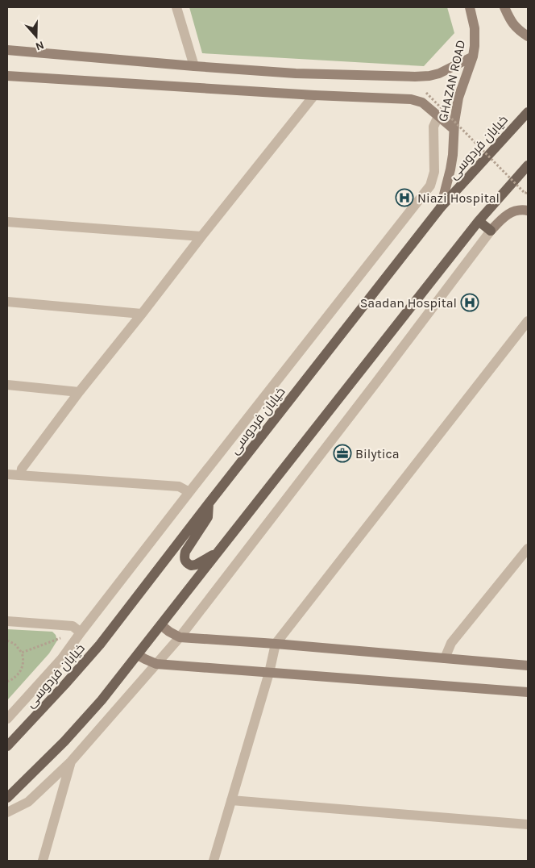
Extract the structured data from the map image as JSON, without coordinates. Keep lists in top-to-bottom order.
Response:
{
  "streets": {
    "main road": ["خیابان فردوسی"],
    "street": ["GHAZAN ROAD"]
  },
  "crossings": [
    ["GHAZAN ROAD", "خیابان فردوسی"]
  ],
  "places": {
    "hospital": ["Niazi Hospital", "Saadan Hospital"],
    "office": ["Bilytica"]
  },
  "north": "bottom"
}
